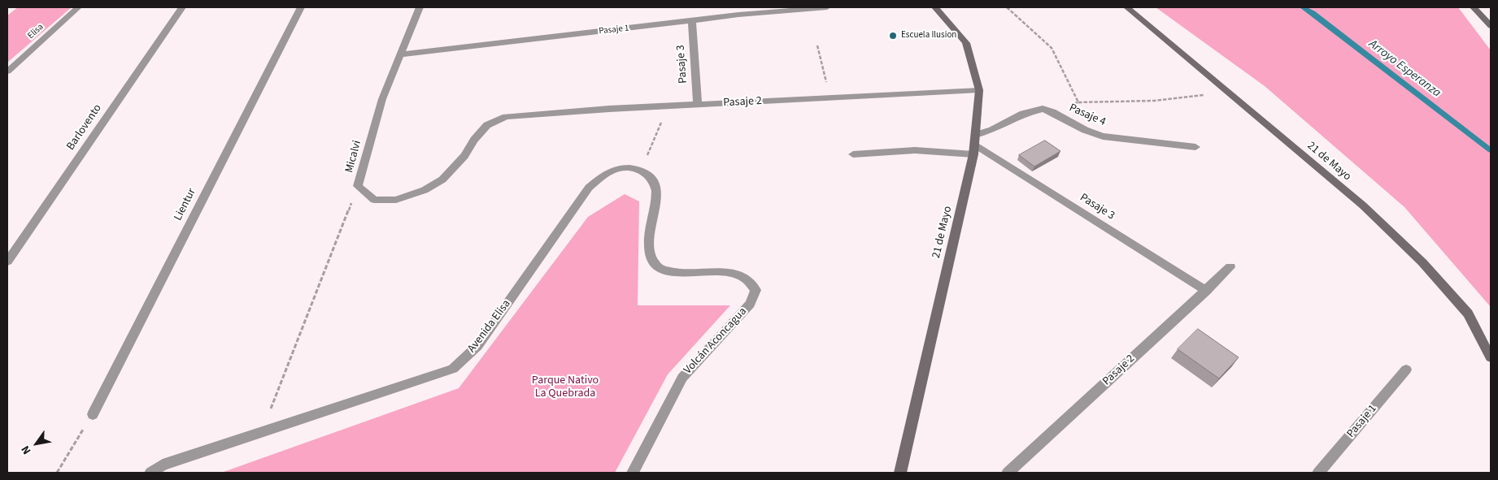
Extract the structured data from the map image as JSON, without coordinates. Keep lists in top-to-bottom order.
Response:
{
  "streets": {
    "street": [
      "Pasaje 1",
      "Elisa",
      "Pasaje 3",
      "Pasaje 2",
      "Pasaje 4",
      "Barlovento",
      "Micalvi",
      "21 de Mayo",
      "Lientur",
      "Avenida Elisa",
      "Volcán Aconcagua"
    ]
  },
  "crossings": [
    ["Pasaje 1", "Pasaje 3"],
    ["Pasaje 1", "Micalvi"],
    ["Pasaje 3", "Pasaje 2"],
    ["Pasaje 3", "21 de Mayo"],
    ["Pasaje 2", "Micalvi"],
    ["Pasaje 2", "21 de Mayo"],
    ["Avenida Elisa", "Volcán Aconcagua"]
  ],
  "water": ["Arroyo Esperanza"],
  "parks": ["Parque Nativo La Quebrada"],
  "places": ["Escuela Ilusion"],
  "north": "bottom left"
}
